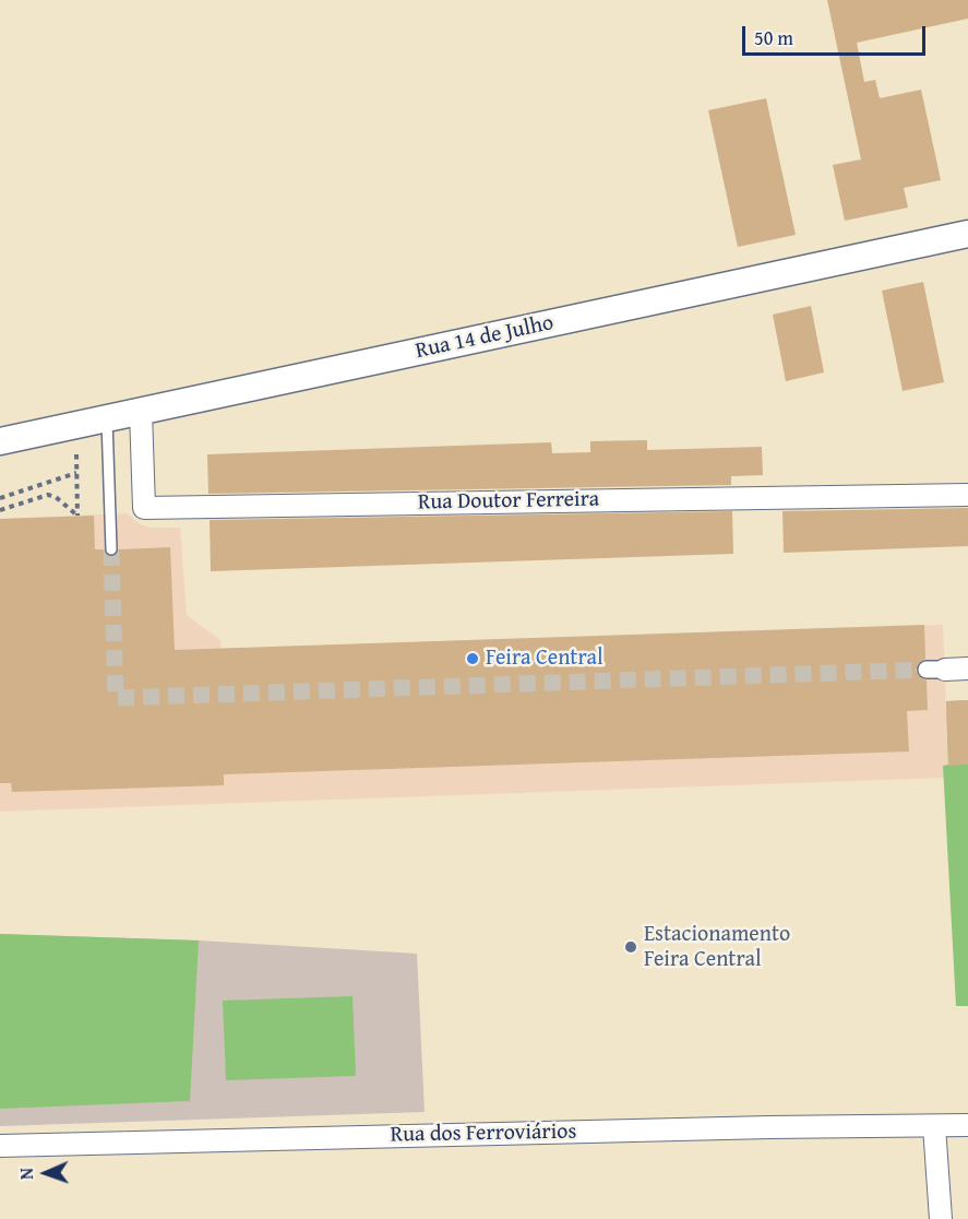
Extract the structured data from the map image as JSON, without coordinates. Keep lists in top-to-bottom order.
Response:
{
  "streets": {
    "street": ["Rua 14 de Julho", "Rua Doutor Ferreira", "Rua dos Ferroviários"]
  },
  "crossings": [
    ["Rua 14 de Julho", "Rua Doutor Ferreira"]
  ],
  "places": ["Feira Central", "Estacionamento Feira Central"],
  "scale_bar": "50 m",
  "north": "left"
}
